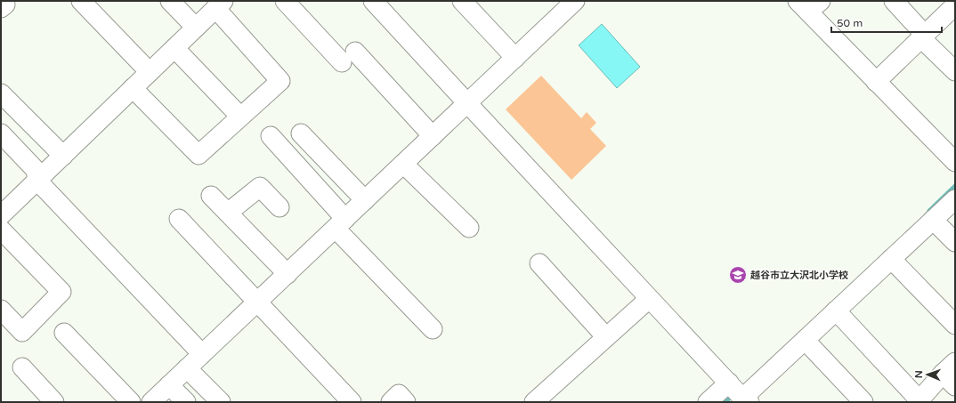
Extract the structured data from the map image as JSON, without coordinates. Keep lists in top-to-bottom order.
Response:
{
  "places": {
    "school or university": ["越谷市立大沢北小学校"]
  },
  "scale_bar": "50 m",
  "north": "left"
}
